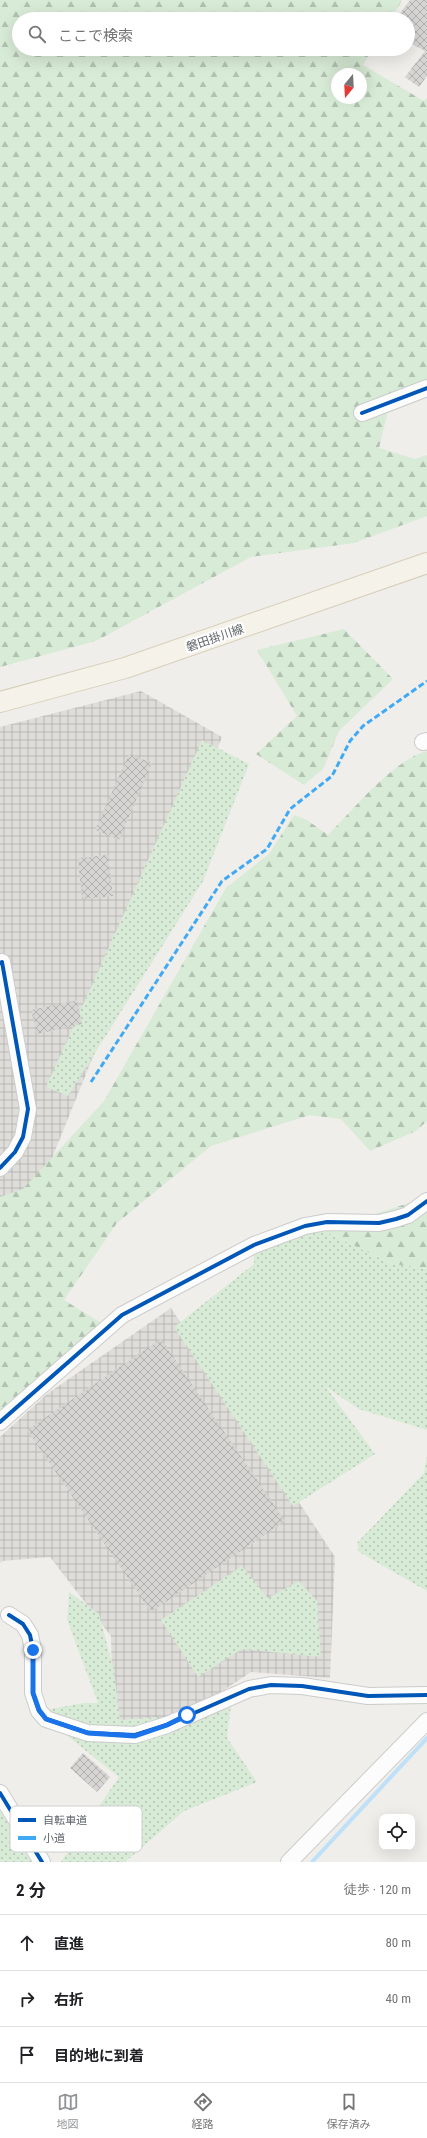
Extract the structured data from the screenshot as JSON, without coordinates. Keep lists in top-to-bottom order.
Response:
{
  "streets": {
    "main road": ["磐田掛川線"]
  },
  "legend": ["自転車道", "小道"],
  "north": "bottom",
  "page": {
    "search": "ここで検索",
    "heading": ["2 分", "徒歩 · 120 m"],
    "list": [
      ["直進", "80 m"],
      ["右折", "40 m"],
      "目的地に到着"
    ],
    "nav": ["地図", "経路", "保存済み"]
  }
}
